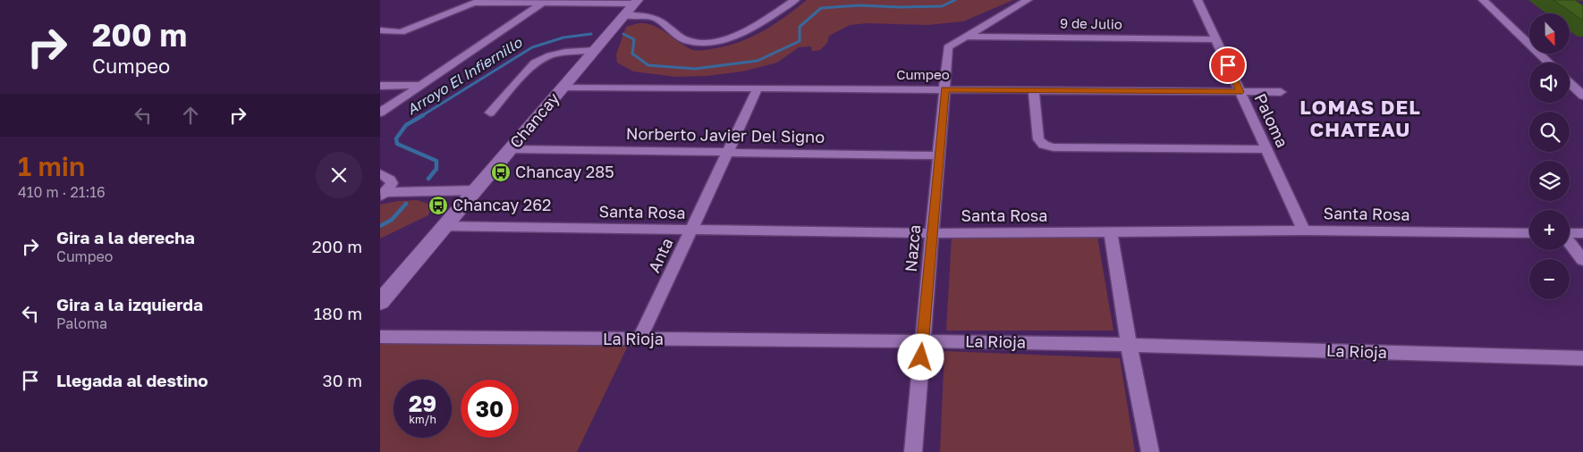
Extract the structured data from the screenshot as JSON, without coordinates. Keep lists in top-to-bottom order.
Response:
{
  "streets": {
    "main road": ["Chancay"],
    "street": [
      "9 de Julio",
      "Cumpeo",
      "Paloma",
      "Norberto Javier Del Signo",
      "Santa Rosa",
      "Nazca",
      "Anta",
      "La Rioja"
    ]
  },
  "crossings": [
    ["9 de Julio", "Paloma"],
    ["9 de Julio", "Nazca"],
    ["Cumpeo", "Chancay"],
    ["Cumpeo", "Paloma"],
    ["Cumpeo", "Nazca"],
    ["Cumpeo", "Anta"],
    ["Chancay", "Norberto Javier Del Signo"],
    ["Chancay", "Santa Rosa"],
    ["Paloma", "Santa Rosa"],
    ["Norberto Javier Del Signo", "Nazca"],
    ["Norberto Javier Del Signo", "Anta"],
    ["Santa Rosa", "Nazca"],
    ["Santa Rosa", "Anta"],
    ["Nazca", "La Rioja"],
    ["Anta", "La Rioja"]
  ],
  "districts": ["LOMAS DEL CHATEAU"],
  "water": ["Arroyo El Infiernillo"],
  "places": {
    "bus stop": ["Chancay 285", "Chancay 262"]
  },
  "north": "bottom",
  "page": {
    "turn": ["200 m", "Cumpeo"],
    "map_buttons": ["+", "−"],
    "heading": ["1 min", "410 m · 21:16"],
    "list": [
      {
        "name": "Gira a la derecha",
        "note": "Cumpeo",
        "value": "200 m"
      },
      {
        "name": "Gira a la izquierda",
        "note": "Paloma",
        "value": "180 m"
      },
      {
        "name": "Llegada al destino",
        "value": "30 m"
      }
    ],
    "speed": "29 km/h",
    "limit": "30"
  }
}
